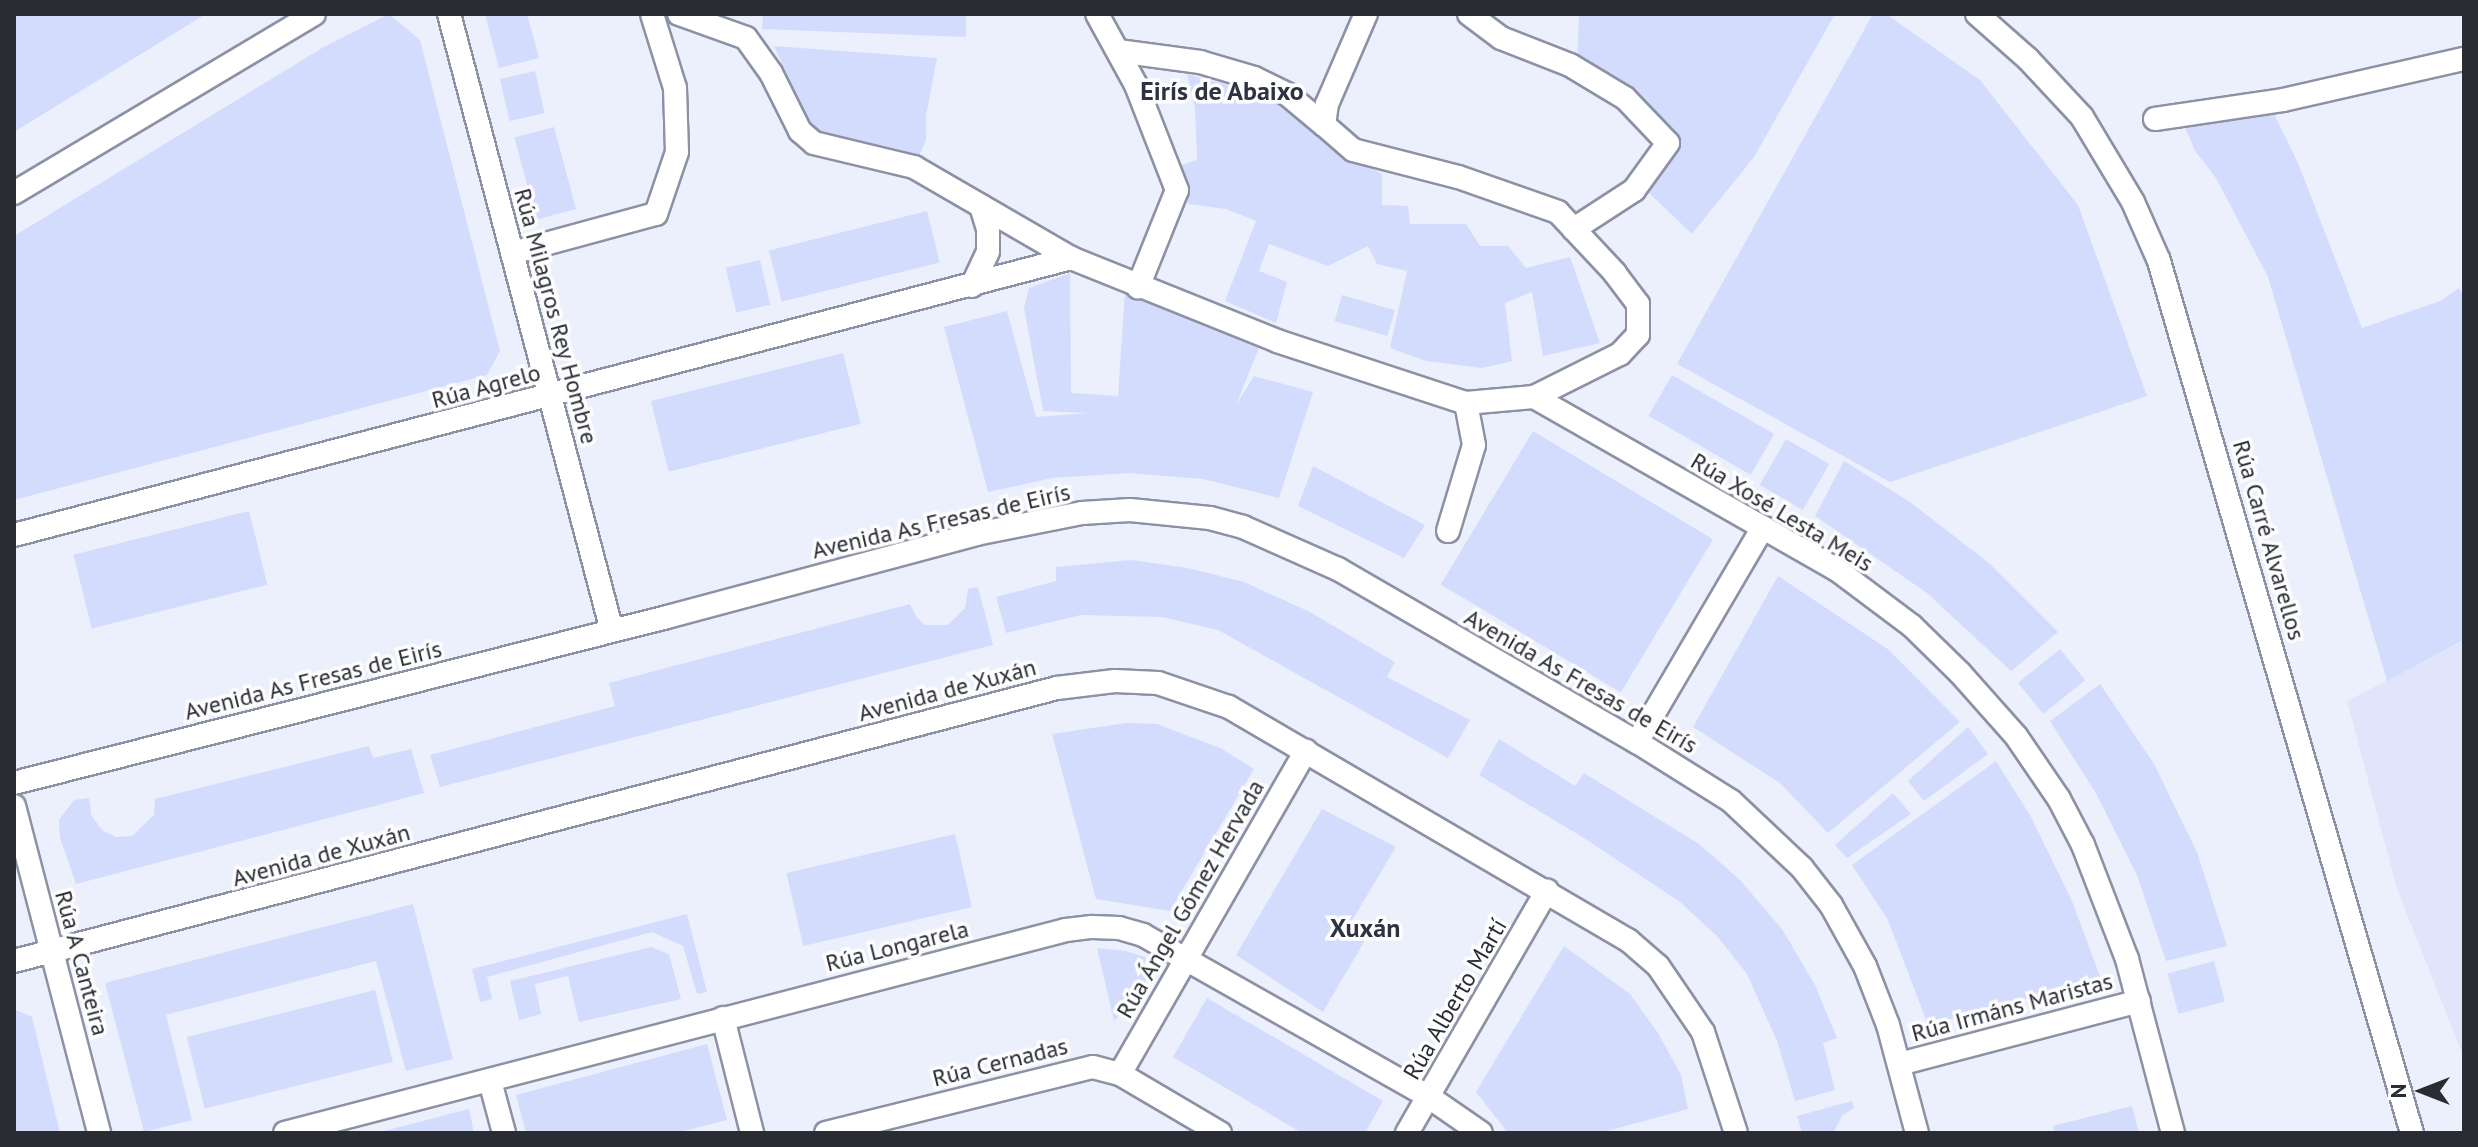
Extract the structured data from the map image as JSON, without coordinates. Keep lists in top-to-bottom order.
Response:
{
  "streets": {
    "street": [
      "Rúa Milagros Rey Hombre",
      "Rúa Agrelo",
      "Rúa Xosé Lesta Meis",
      "Avenida As Fresas de Eirís",
      "Rúa Carré Alvarellos",
      "Avenida de Xuxán",
      "Rúa Ángel Gómez Hervada",
      "Rúa Longarela",
      "Rúa A Canteira",
      "Rúa Alberto Martí",
      "Rúa Irmáns Maristas",
      "Rúa Cernadas"
    ]
  },
  "crossings": [
    ["Rúa Milagros Rey Hombre", "Rúa Agrelo"],
    ["Rúa Milagros Rey Hombre", "Avenida As Fresas de Eirís"],
    ["Rúa Xosé Lesta Meis", "Rúa Irmáns Maristas"],
    ["Avenida As Fresas de Eirís", "Rúa Irmáns Maristas"],
    ["Avenida de Xuxán", "Rúa Ángel Gómez Hervada"],
    ["Avenida de Xuxán", "Rúa A Canteira"],
    ["Avenida de Xuxán", "Rúa Alberto Martí"],
    ["Rúa Ángel Gómez Hervada", "Rúa Longarela"],
    ["Rúa Ángel Gómez Hervada", "Rúa Cernadas"],
    ["Rúa Longarela", "Rúa Alberto Martí"]
  ],
  "districts": ["Eirís de Abaixo", "Xuxán"],
  "north": "left"
}
